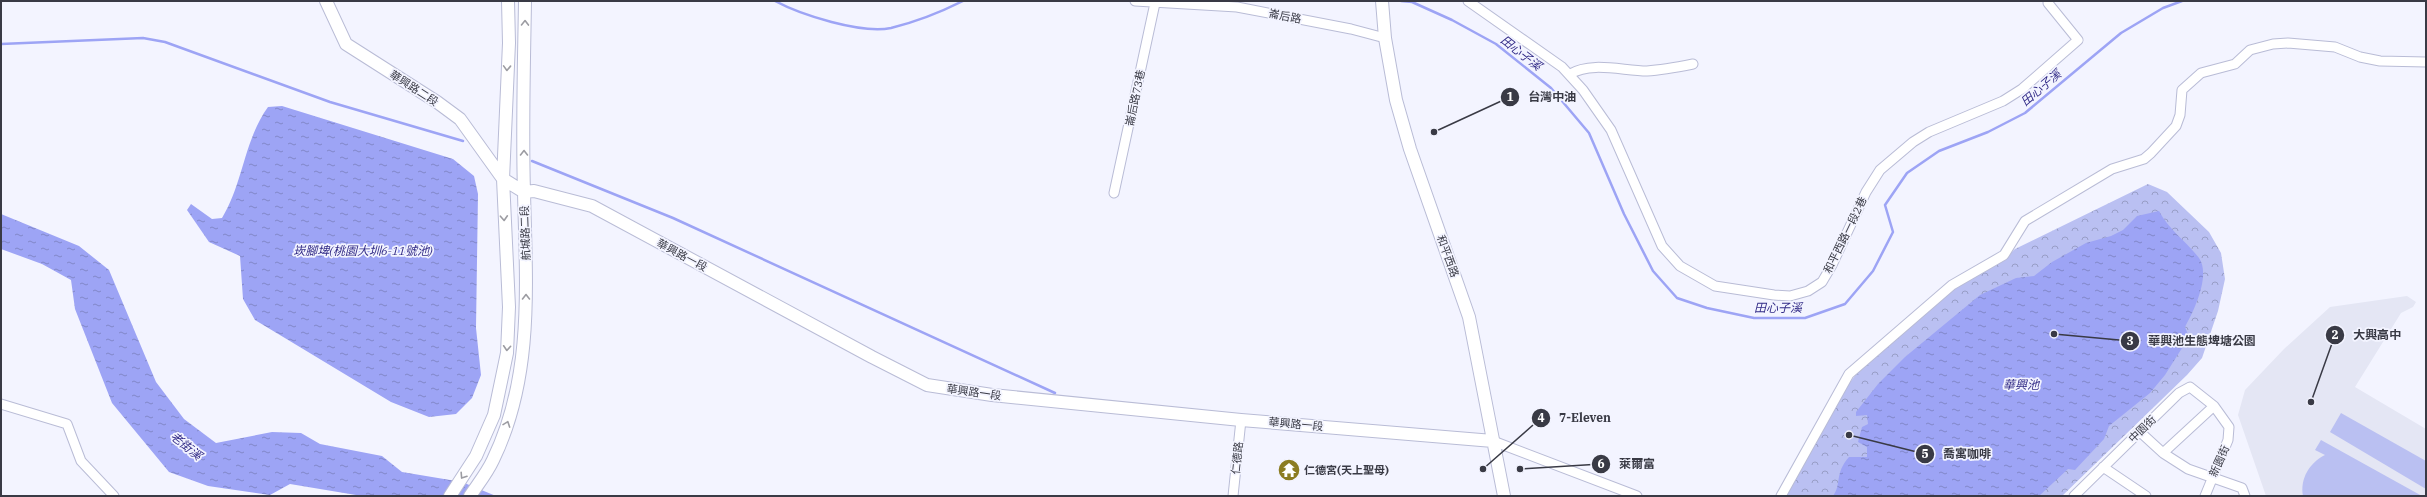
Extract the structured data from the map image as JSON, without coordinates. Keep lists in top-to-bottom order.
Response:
{
  "streets": {
    "street": [
      "崙后路",
      "華興路二段",
      "崙后路73巷",
      "航城路二段",
      "和平西路一段2巷",
      "華興路一段",
      "和平西路",
      "中園街",
      "仁德路",
      "新園街"
    ]
  },
  "crossings": [
    ["崙后路", "崙后路73巷"],
    ["崙后路", "和平西路"],
    ["華興路二段", "航城路二段"],
    ["華興路二段", "華興路一段"],
    ["航城路二段", "華興路一段"],
    ["華興路一段", "和平西路"],
    ["華興路一段", "仁德路"],
    ["中園街", "新園街"]
  ],
  "water": [
    "田心子溪",
    "崁腳埤(桃園大圳6-11號池)",
    "華興池",
    "老街溪"
  ],
  "places": {
    "other": [
      "台灣中油",
      "華興池生態埤塘公園",
      "大興高中",
      "喬寓咖啡",
      "7-Eleven",
      "萊爾富"
    ],
    "temple": ["仁德宮(天上聖母)"]
  }
}
